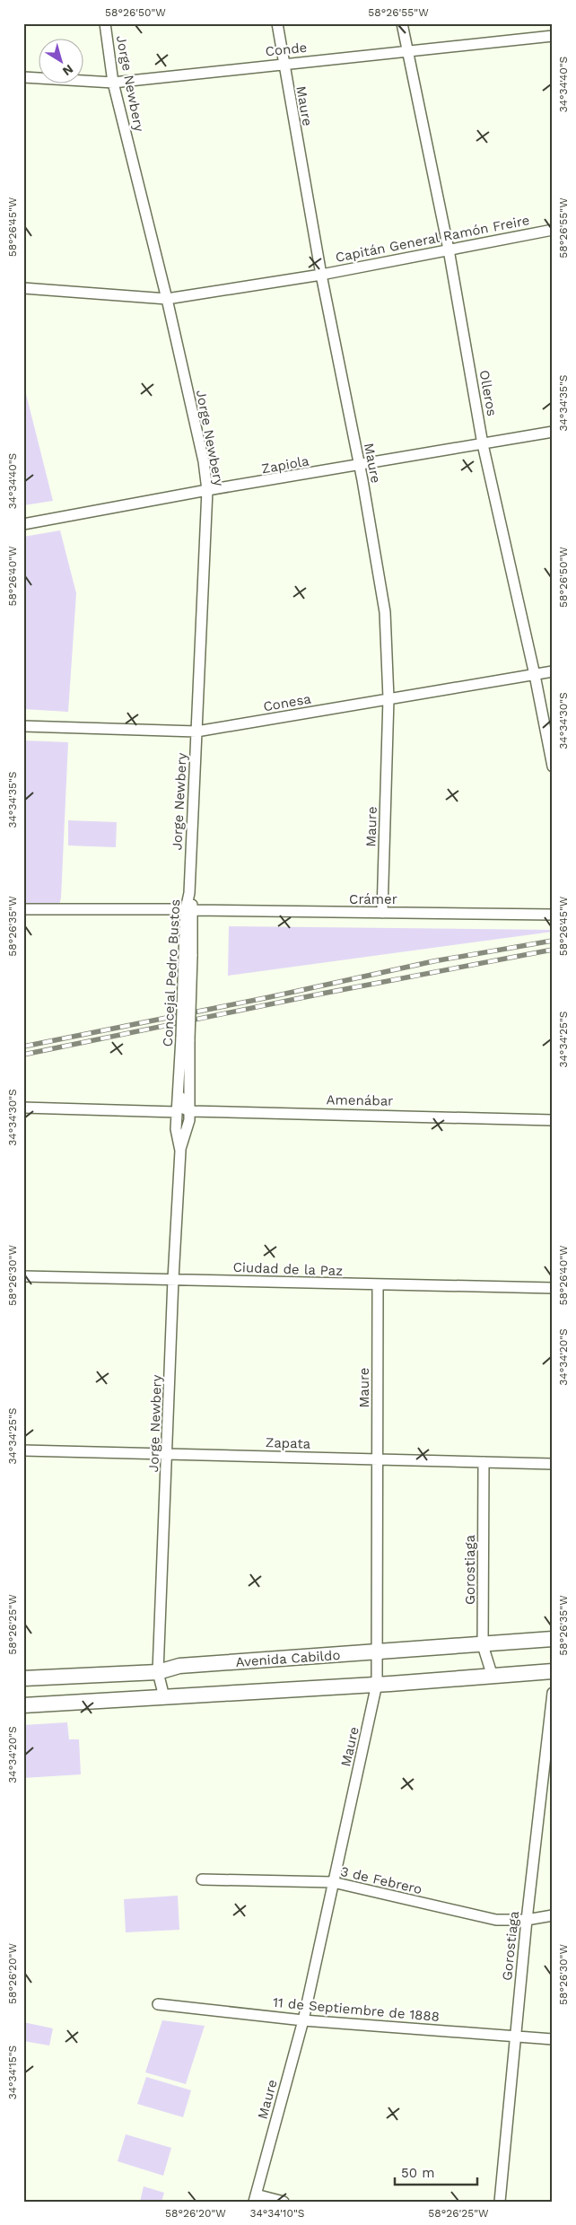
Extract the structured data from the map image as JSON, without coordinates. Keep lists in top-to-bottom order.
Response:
{
  "streets": {
    "main road": ["Avenida Cabildo"],
    "street": [
      "Conde",
      "Jorge Newbery",
      "Maure",
      "Capitán General Ramón Freire",
      "Olleros",
      "Zapiola",
      "Conesa",
      "Crámer",
      "Concejal Pedro Bustos",
      "Amenábar",
      "Ciudad de la Paz",
      "Zapata",
      "Gorostiaga",
      "3 de Febrero",
      "11 de Septiembre de 1888"
    ]
  },
  "crossings": [
    ["Conde", "Jorge Newbery"],
    ["Conde", "Maure"],
    ["Conde", "Olleros"],
    ["Jorge Newbery", "Capitán General Ramón Freire"],
    ["Jorge Newbery", "Zapiola"],
    ["Jorge Newbery", "Conesa"],
    ["Jorge Newbery", "Concejal Pedro Bustos"],
    ["Jorge Newbery", "Amenábar"],
    ["Jorge Newbery", "Ciudad de la Paz"],
    ["Jorge Newbery", "Zapata"],
    ["Jorge Newbery", "Avenida Cabildo"],
    ["Maure", "Capitán General Ramón Freire"],
    ["Maure", "Zapiola"],
    ["Maure", "Conesa"],
    ["Maure", "Crámer"],
    ["Maure", "Ciudad de la Paz"],
    ["Maure", "Zapata"],
    ["Maure", "Avenida Cabildo"],
    ["Maure", "3 de Febrero"],
    ["Maure", "11 de Septiembre de 1888"],
    ["Capitán General Ramón Freire", "Olleros"],
    ["Olleros", "Zapiola"],
    ["Olleros", "Conesa"],
    ["Crámer", "Concejal Pedro Bustos"],
    ["Concejal Pedro Bustos", "Amenábar"],
    ["Zapata", "Gorostiaga"],
    ["Gorostiaga", "Avenida Cabildo"],
    ["Gorostiaga", "3 de Febrero"],
    ["Gorostiaga", "11 de Septiembre de 1888"]
  ],
  "scale_bar": "50 m",
  "north": "bottom right",
  "coordinates": [
    "58°26'50\"W",
    "58°26'55\"W",
    "34°34'40\"S",
    "58°26'45\"W",
    "34°34'35\"S",
    "58°26'40\"W",
    "34°34'30\"S",
    "58°26'35\"W",
    "34°34'25\"S",
    "58°26'30\"W",
    "34°34'20\"S",
    "58°26'25\"W",
    "58°26'20\"W",
    "34°34'15\"S",
    "34°34'10\"S"
  ]
}
